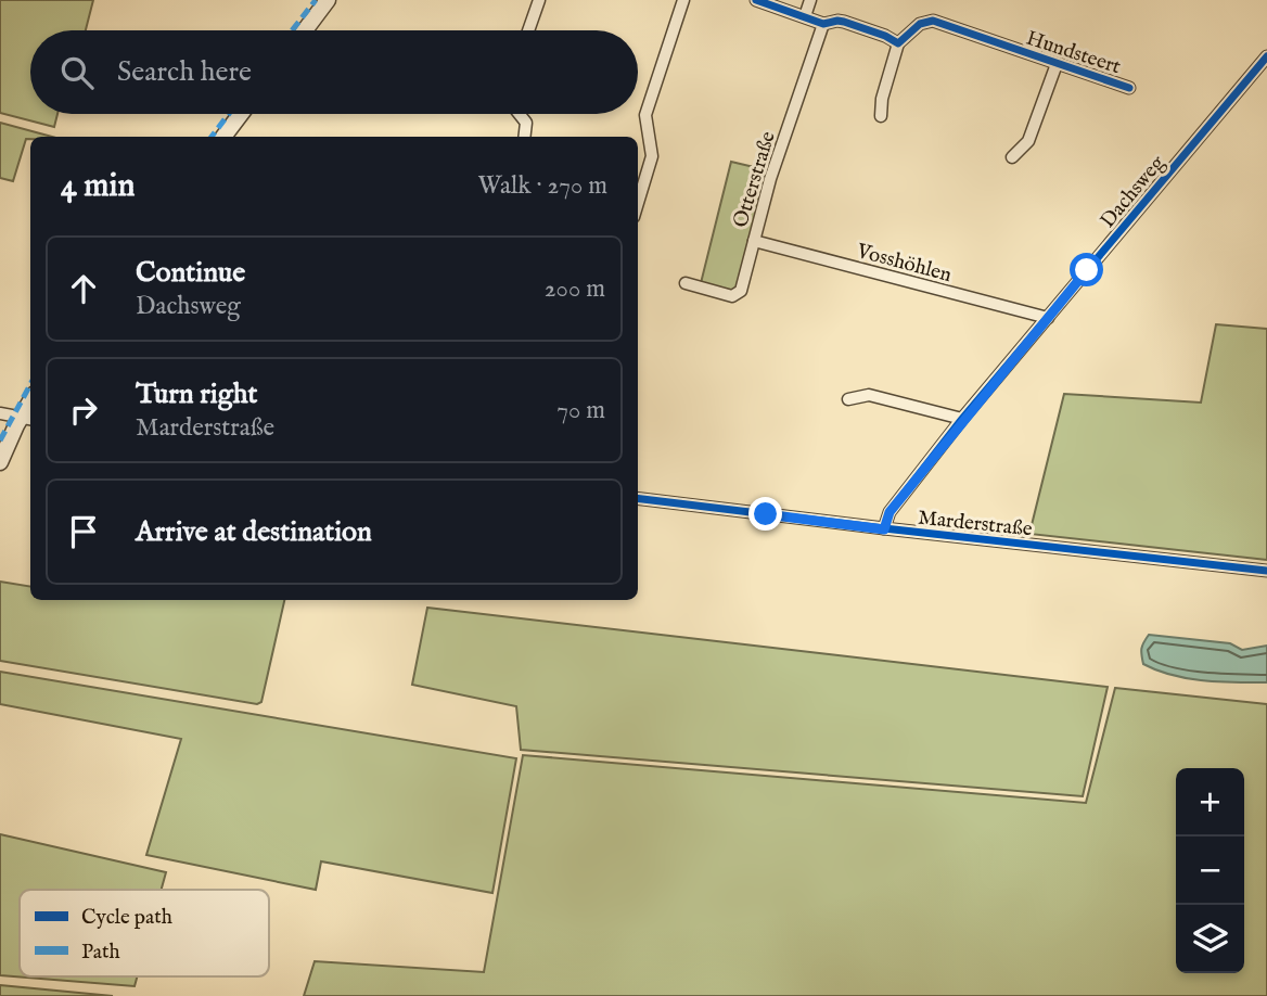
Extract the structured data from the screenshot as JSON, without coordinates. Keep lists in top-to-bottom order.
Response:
{
  "streets": {
    "street": [
      "Hundsteert",
      "Otterstraße",
      "Dachsweg",
      "Vosshöhlen",
      "Marderstraße"
    ]
  },
  "crossings": [
    ["Otterstraße", "Vosshöhlen"],
    ["Dachsweg", "Vosshöhlen"],
    ["Dachsweg", "Marderstraße"]
  ],
  "legend": ["Cycle path", "Path"],
  "page": {
    "search": "Search here",
    "heading": ["4 min", "Walk · 270 m"],
    "list": [
      ["Continue", "Dachsweg", "200 m"],
      ["Turn right", "Marderstraße", "70 m"],
      "Arrive at destination"
    ],
    "map_buttons": ["+", "−"]
  }
}
